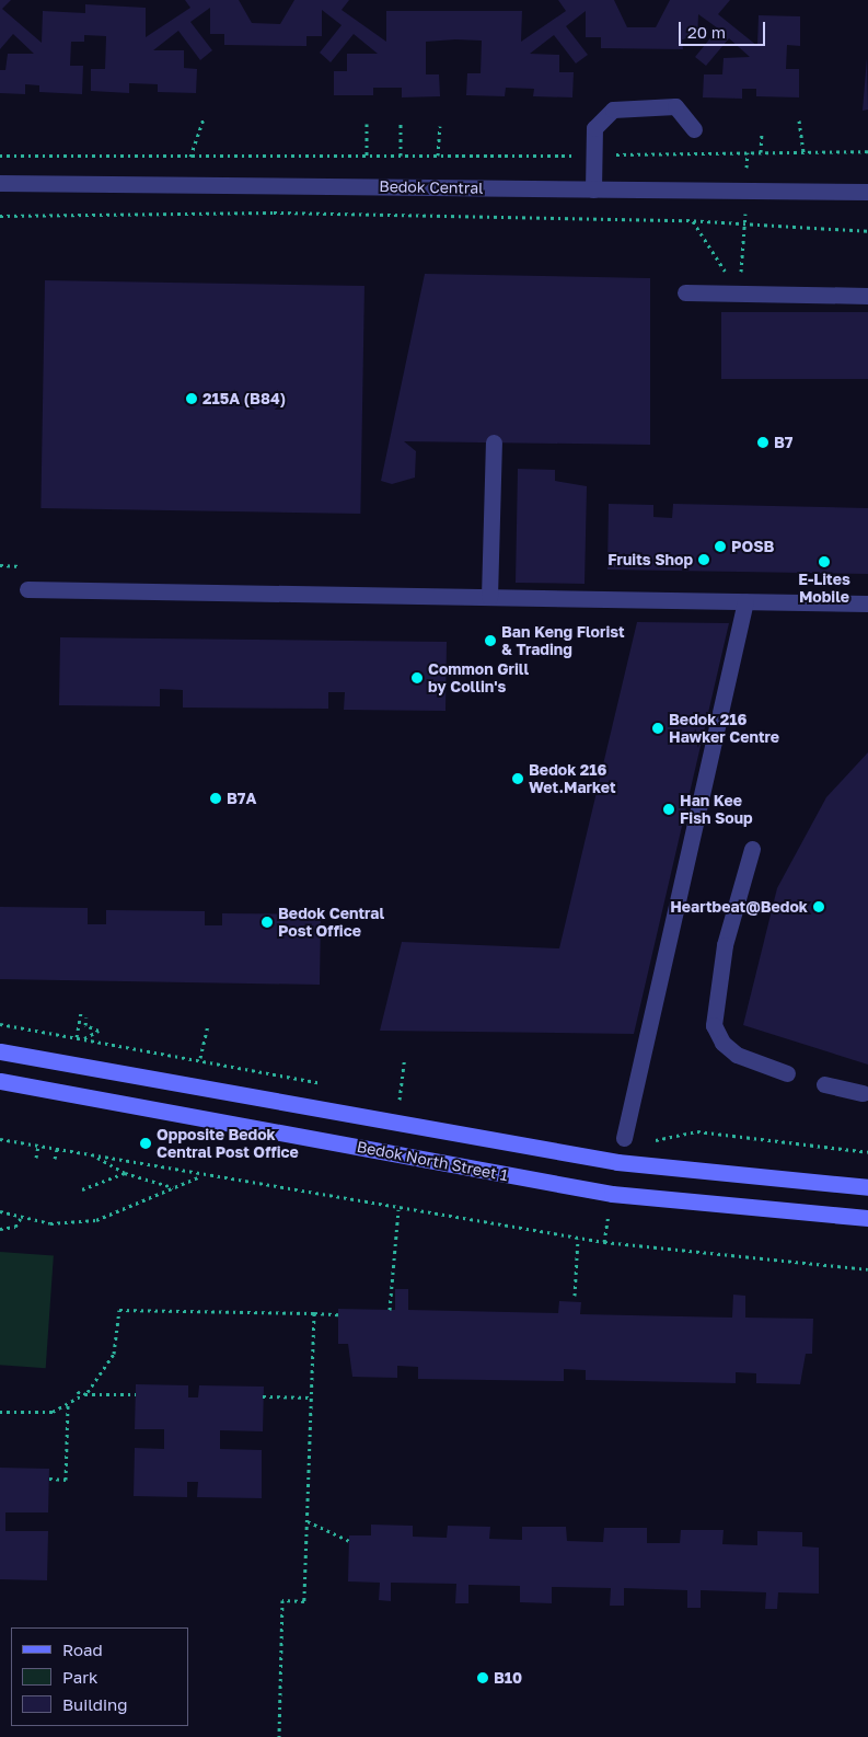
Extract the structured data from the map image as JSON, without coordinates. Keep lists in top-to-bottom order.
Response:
{
  "streets": {
    "street": ["Bedok Central", "Bedok North Street 1"]
  },
  "places": [
    "215A (B84)",
    "B7",
    "POSB",
    "Fruits Shop",
    "E-Lites Mobile",
    "Ban Keng Florist & Trading",
    "Common Grill by Collin's",
    "Bedok 216 Hawker Centre",
    "Bedok 216 Wet.Market",
    "B7A",
    "Han Kee Fish Soup",
    "Heartbeat@Bedok",
    "Bedok Central Post Office",
    "Opposite Bedok Central Post Office",
    "B10"
  ],
  "legend": ["Road", "Park", "Building"],
  "scale_bar": "20 m"
}
